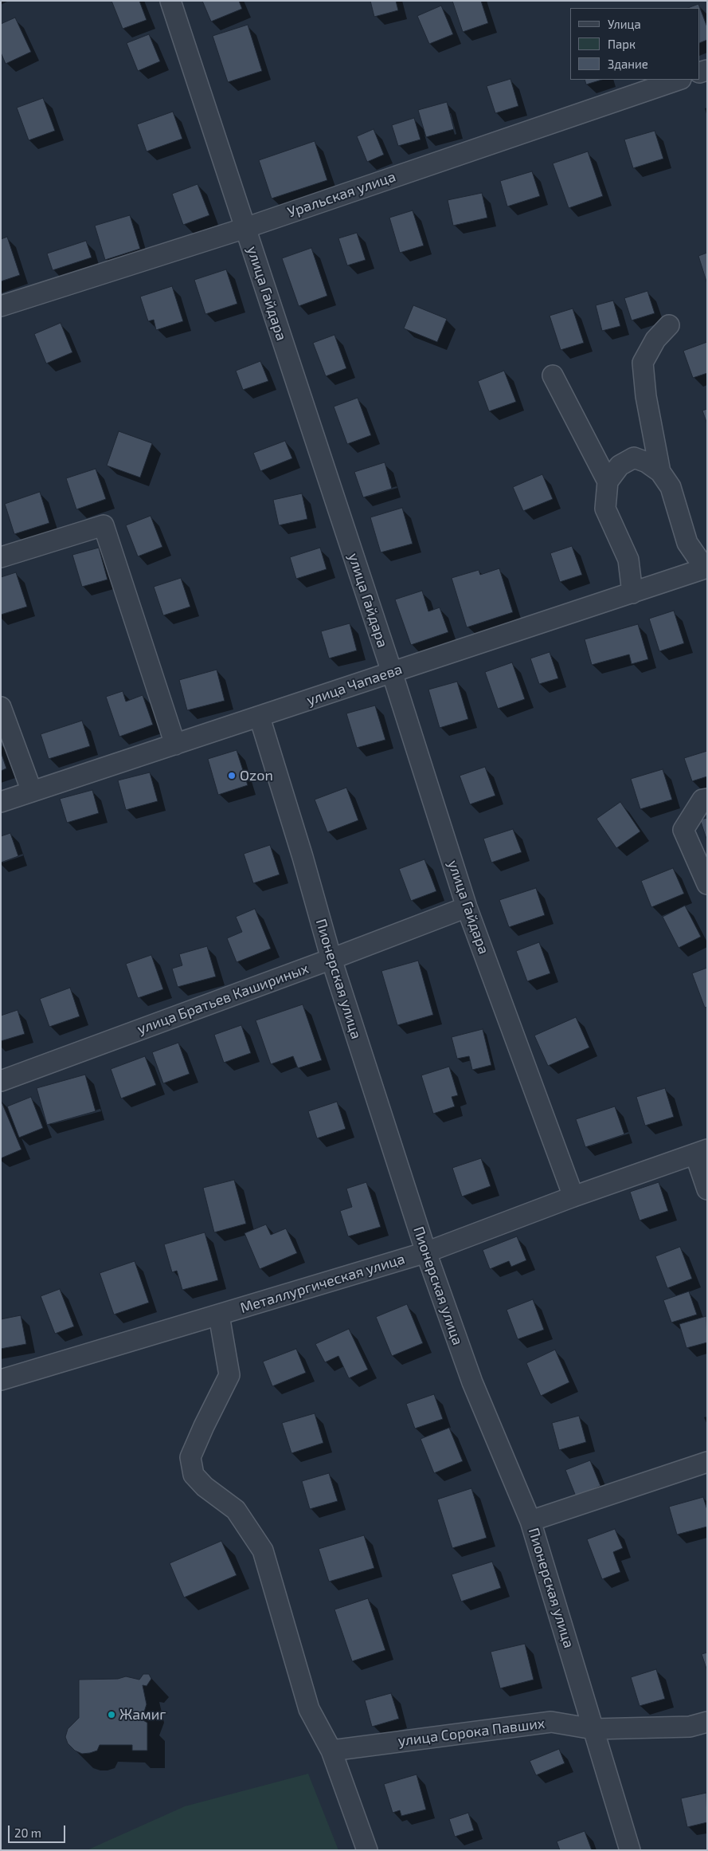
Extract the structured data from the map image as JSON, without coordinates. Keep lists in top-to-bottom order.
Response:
{
  "streets": {
    "street": [
      "Уральская улица",
      "улица Гайдара",
      "улица Чапаева",
      "Пионерская улица",
      "улица Братьев Кашириных",
      "Металлургическая улица",
      "улица Сорока Павших"
    ]
  },
  "crossings": [
    ["Уральская улица", "улица Гайдара"],
    ["улица Гайдара", "улица Чапаева"],
    ["улица Гайдара", "улица Братьев Кашириных"],
    ["улица Гайдара", "Металлургическая улица"],
    ["улица Чапаева", "Пионерская улица"],
    ["Пионерская улица", "улица Братьев Кашириных"],
    ["Пионерская улица", "Металлургическая улица"],
    ["Пионерская улица", "улица Сорока Павших"]
  ],
  "places": ["Ozon", "Жамиг"],
  "legend": ["Улица", "Парк", "Здание"],
  "scale_bar": "20 m"
}
